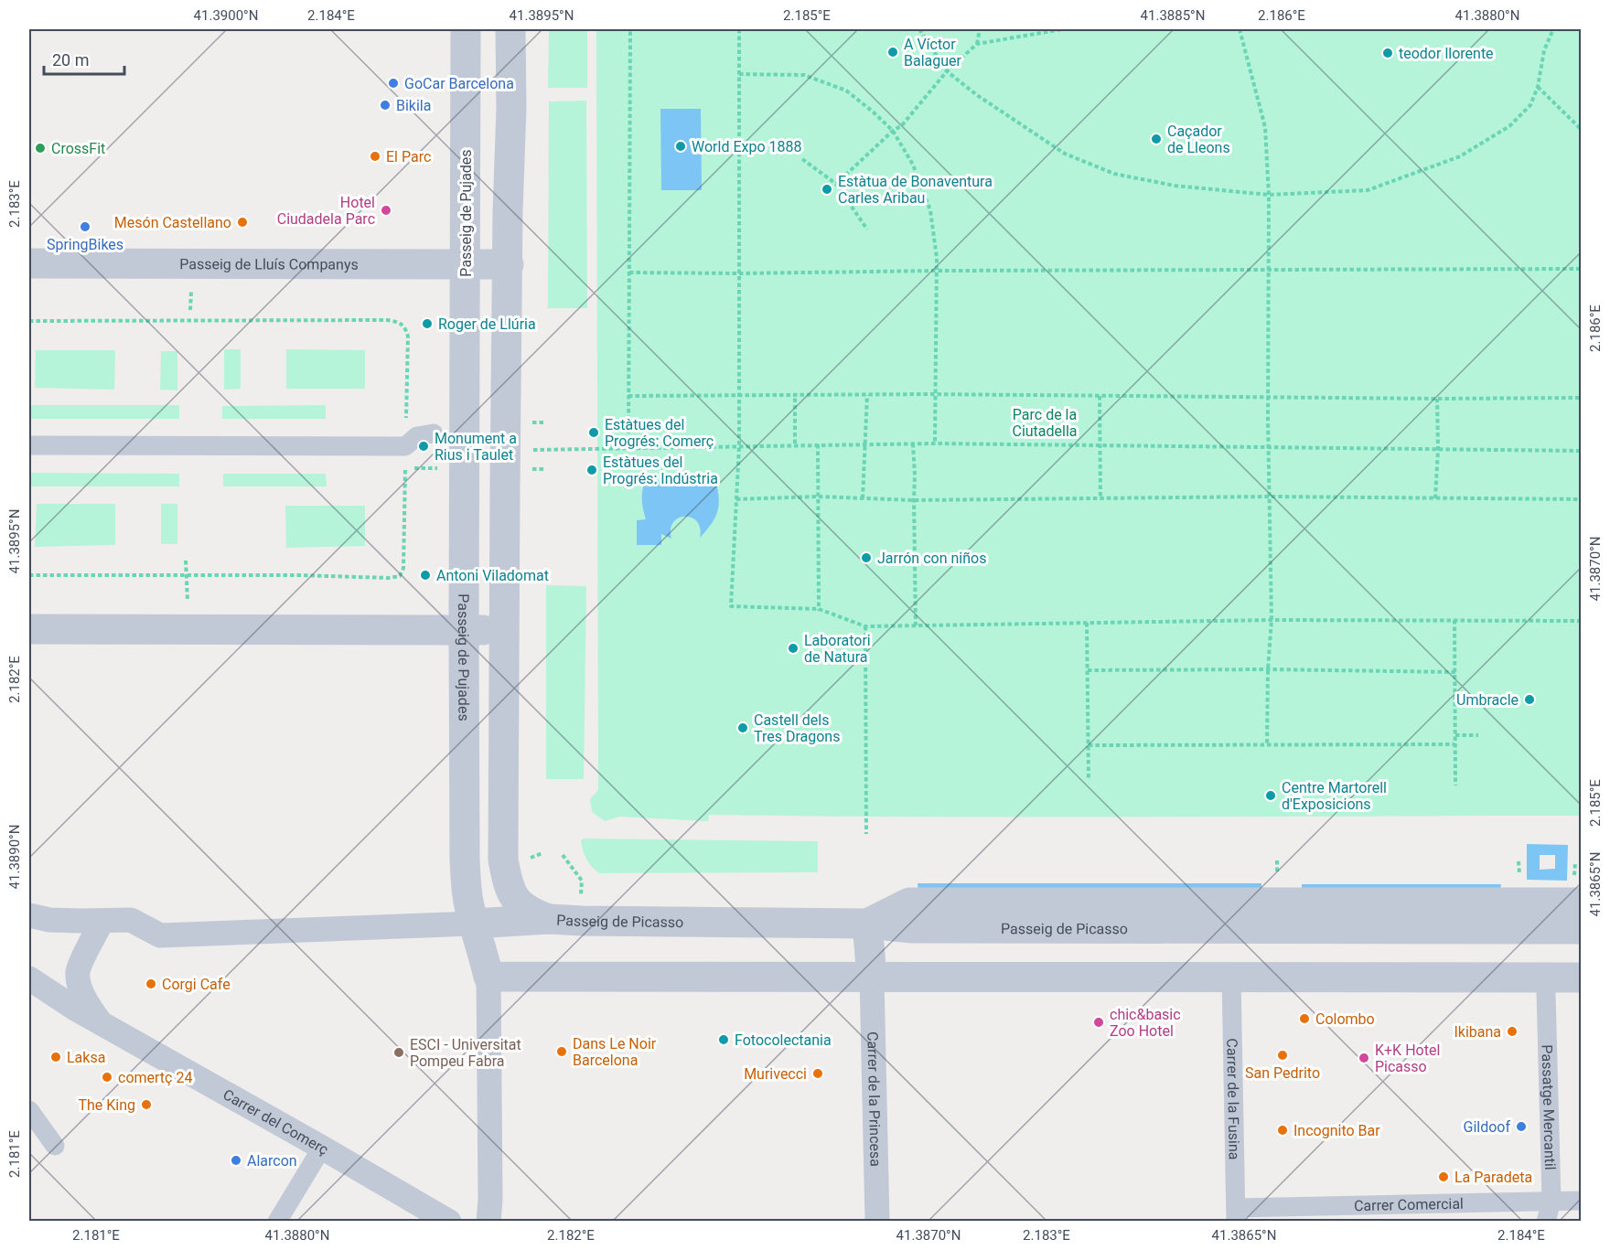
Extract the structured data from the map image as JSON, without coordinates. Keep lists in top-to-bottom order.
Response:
{
  "streets": {
    "street": [
      "Passeig de Pujades",
      "Passeig de Lluís Companys",
      "Passeig de Picasso",
      "Carrer de la Princesa",
      "Carrer de la Fusina",
      "Passatge Mercantil",
      "Carrer del Comerç",
      "Carrer Comercial"
    ]
  },
  "crossings": [
    ["Passeig de Pujades", "Passeig de Lluís Companys"],
    ["Passeig de Pujades", "Passeig de Picasso"],
    ["Passeig de Picasso", "Carrer del Comerç"],
    ["Carrer de la Fusina", "Carrer Comercial"],
    ["Passatge Mercantil", "Carrer Comercial"]
  ],
  "parks": ["Parc de la Ciutadella"],
  "places": [
    "A Víctor Balaguer",
    "teodor llorente",
    "GoCar Barcelona",
    "Bikila",
    "Caçador de Lleons",
    "World Expo 1888",
    "CrossFit",
    "El Parc",
    "Estàtua de Bonaventura Carles Aribau",
    "Hotel Ciudadela Parc",
    "Mesón Castellano",
    "SpringBikes",
    "Roger de Llúria",
    "Estàtues del Progrés: Comerç",
    "Monument a Rius i Taulet",
    "Estàtues del Progrés: Indústria",
    "Jarrón con niños",
    "Antoni Viladomat",
    "Laboratori de Natura",
    "Umbracle",
    "Castell dels Tres Dragons",
    "Centre Martorell d'Exposicions",
    "Corgi Cafe",
    "Colombo",
    "chic&basic Zoo Hotel",
    "Ikibana",
    "Fotocolectania",
    "Dans Le Noir Barcelona",
    "ESCI - Universitat Pompeu Fabra",
    "San Pedrito",
    "Laksa",
    "K+K Hotel Picasso",
    "Murivecci",
    "comertç 24",
    "The King",
    "Gildoof",
    "Incognito Bar",
    "Alarcon",
    "La Paradeta"
  ],
  "scale_bar": "20 m",
  "coordinates": [
    "41.3900°N",
    "2.184°E",
    "41.3895°N",
    "2.185°E",
    "41.3885°N",
    "2.186°E",
    "41.3880°N",
    "2.183°E",
    "41.3870°N",
    "2.182°E",
    "41.3890°N",
    "41.3865°N",
    "2.181°E"
  ]
}
